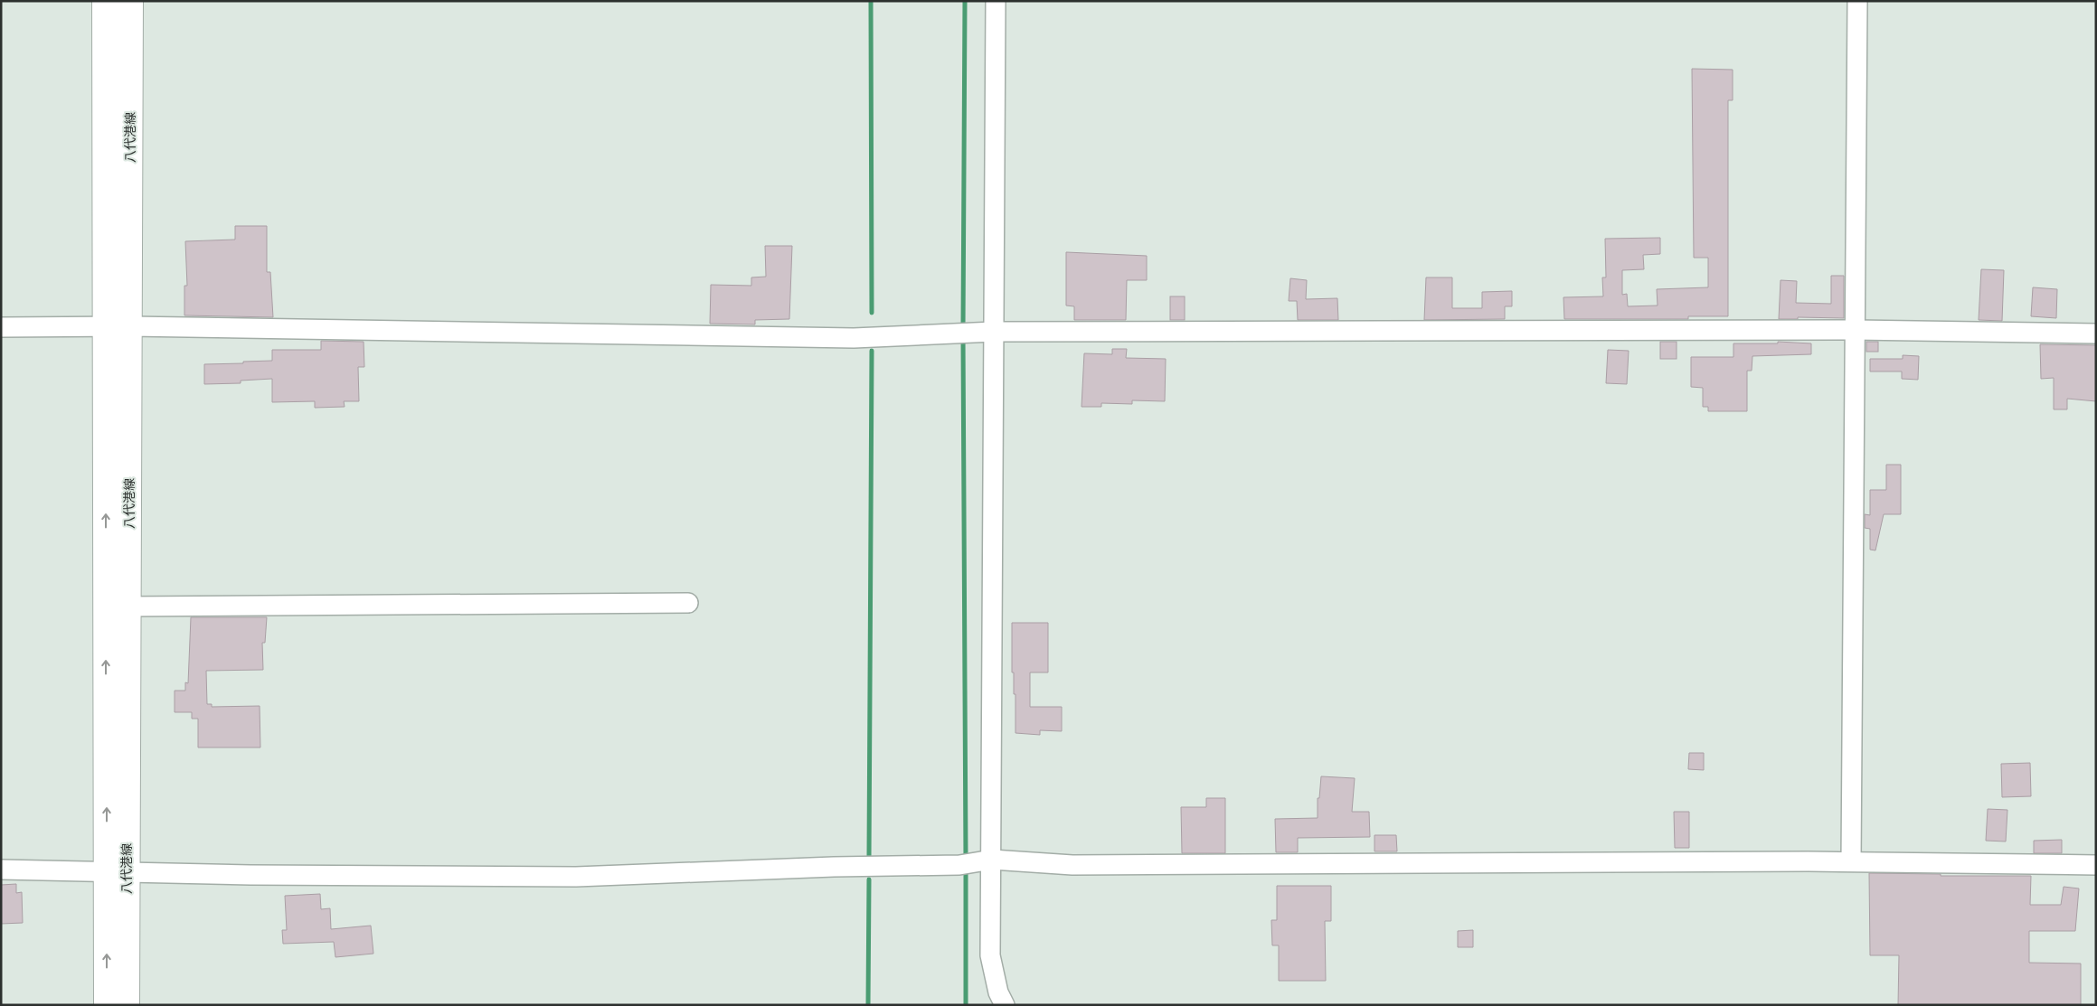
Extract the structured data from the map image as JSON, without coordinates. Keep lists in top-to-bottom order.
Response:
{
  "streets": {
    "main road": ["八代港線"]
  }
}
